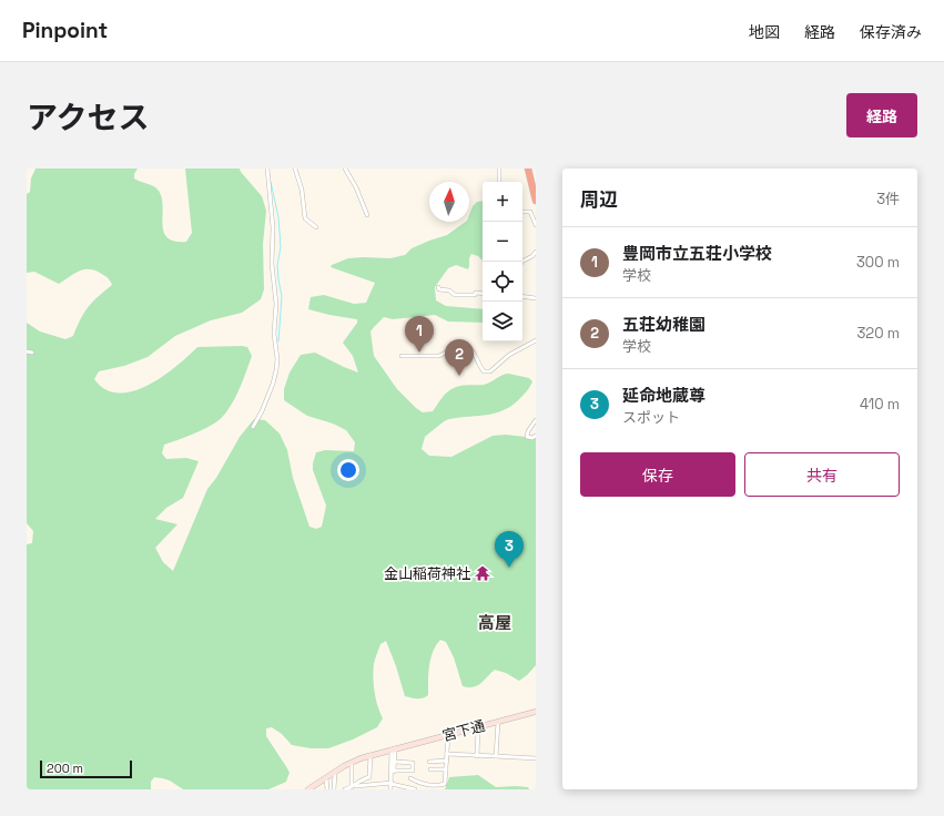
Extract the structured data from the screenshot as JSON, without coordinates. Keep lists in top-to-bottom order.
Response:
{
  "streets": {
    "street": ["宮下通"]
  },
  "districts": ["高屋"],
  "places": {
    "temple": ["金山稲荷神社"]
  },
  "scale_bar": "200 m",
  "north": "top",
  "page": {
    "header": "Pinpoint",
    "nav": ["地図", "経路", "保存済み"],
    "title": "アクセス",
    "buttons": [
      "経路",
      ["保存", "共有"]
    ],
    "heading": ["周辺", "3件"],
    "map_buttons": ["+", "−"],
    "list": [
      {
        "mark": "1",
        "name": "豊岡市立五荘小学校",
        "note": "学校",
        "value": "300 m"
      },
      {
        "mark": "2",
        "name": "五荘幼稚園",
        "note": "学校",
        "value": "320 m"
      },
      {
        "mark": "3",
        "name": "延命地蔵尊",
        "note": "スポット",
        "value": "410 m"
      }
    ],
    "pins": ["1", "2", "3"],
    "scale": "200 m"
  }
}
